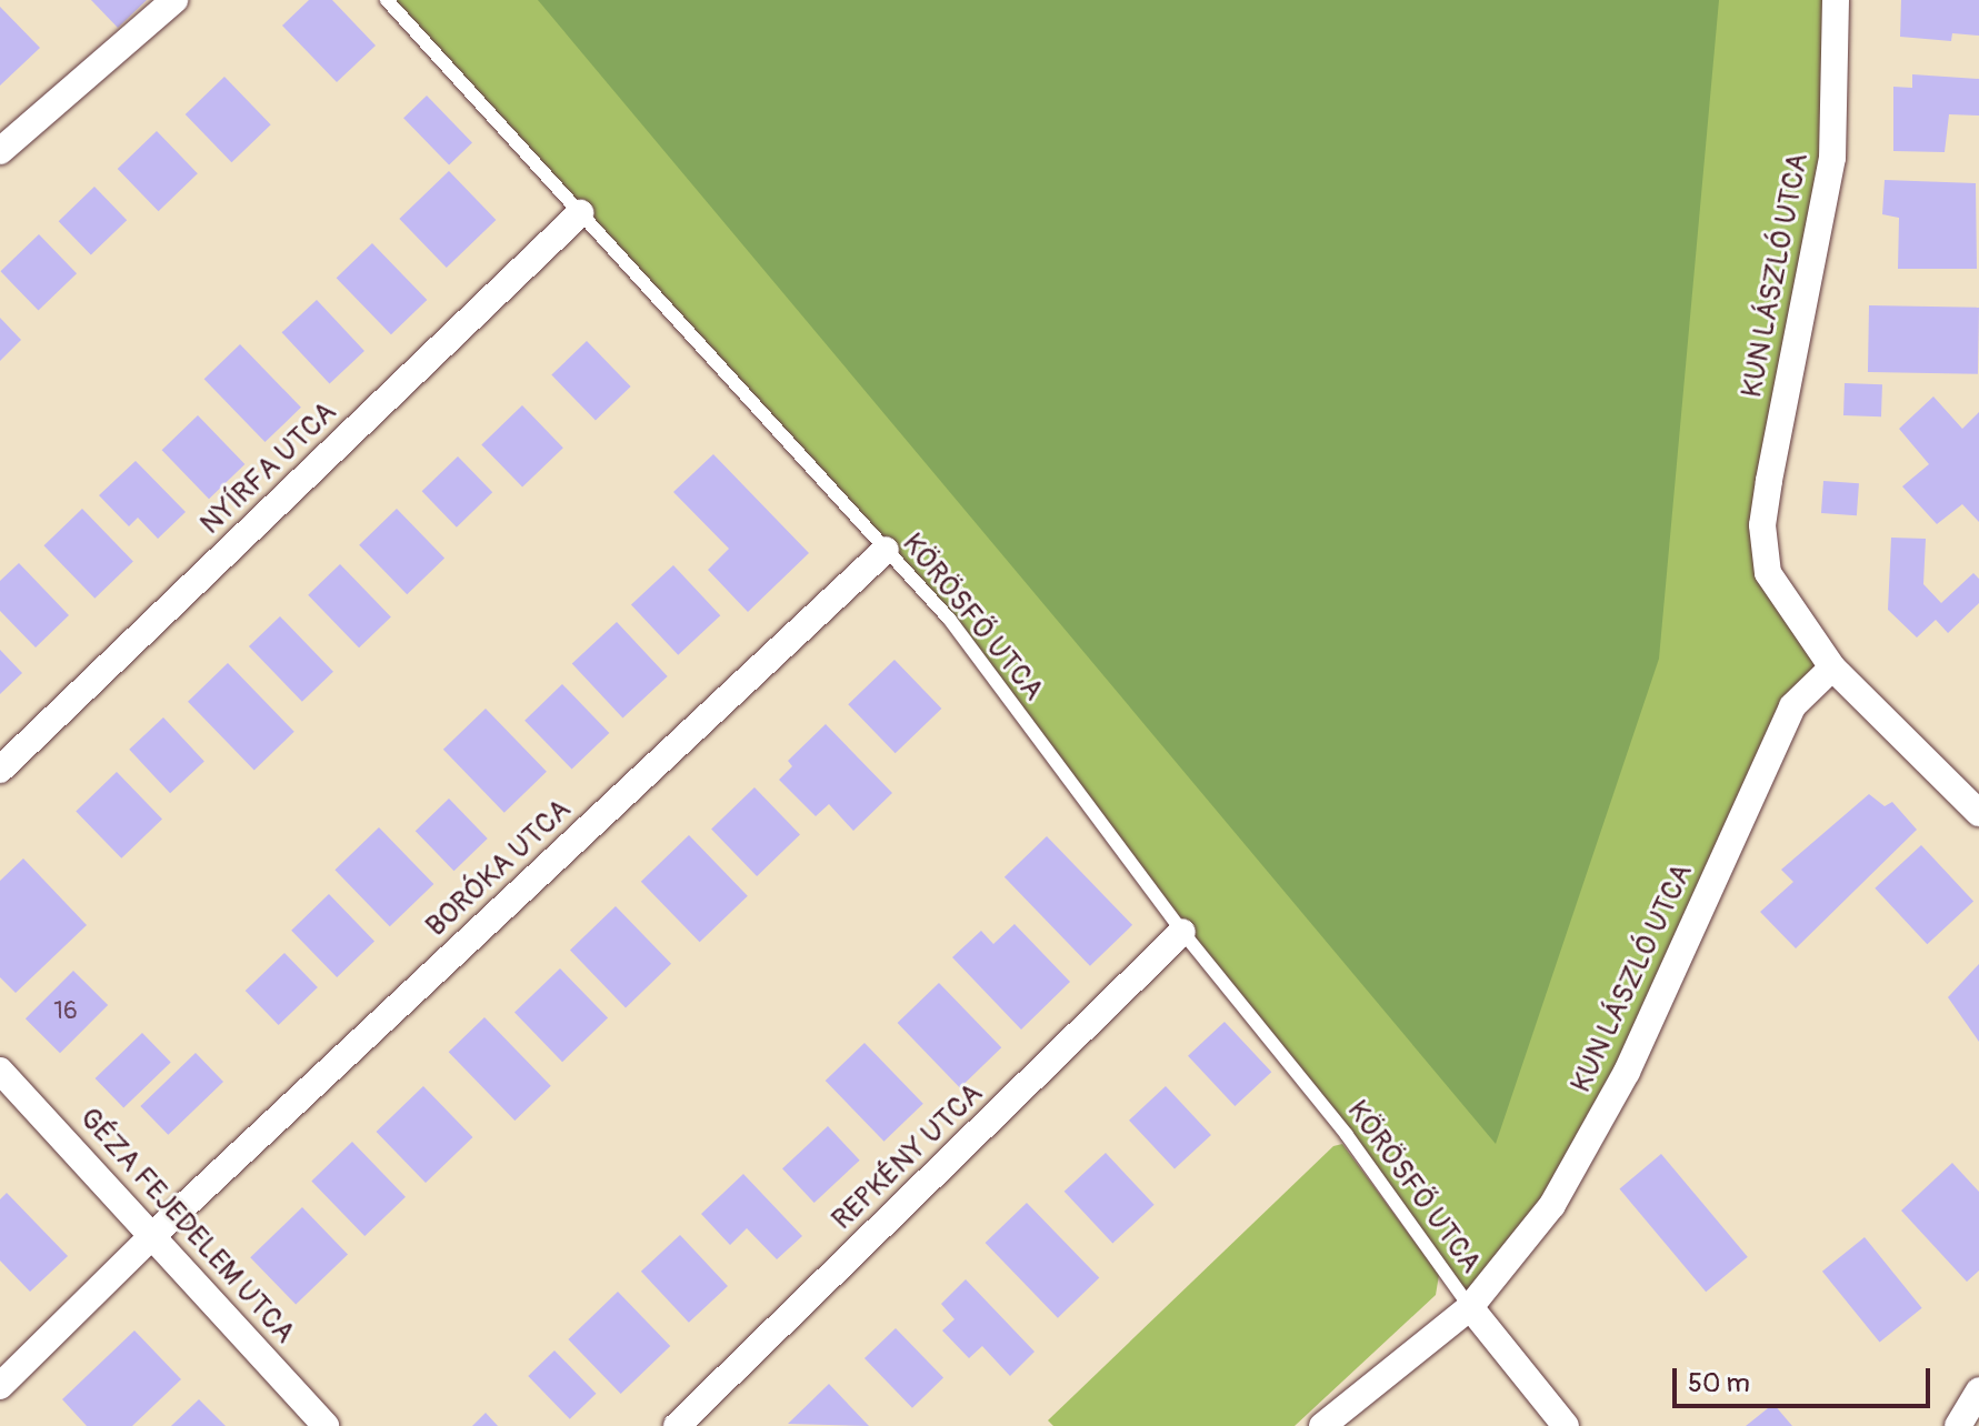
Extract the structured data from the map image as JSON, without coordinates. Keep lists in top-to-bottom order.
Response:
{
  "streets": {
    "street": [
      "KUN LÁSZLÓ UTCA",
      "NYÍRFA UTCA",
      "BORÓKA UTCA",
      "REPKÉNY UTCA",
      "GÉZA FEJEDELEM UTCA"
    ],
    "lane": ["KÖRÖSFŐ UTCA"]
  },
  "crossings": [
    ["KUN LÁSZLÓ UTCA", "KÖRÖSFŐ UTCA"],
    ["NYÍRFA UTCA", "KÖRÖSFŐ UTCA"],
    ["KÖRÖSFŐ UTCA", "BORÓKA UTCA"],
    ["KÖRÖSFŐ UTCA", "REPKÉNY UTCA"],
    ["BORÓKA UTCA", "GÉZA FEJEDELEM UTCA"]
  ],
  "house_numbers": ["16"],
  "scale_bar": "50 m"
}
